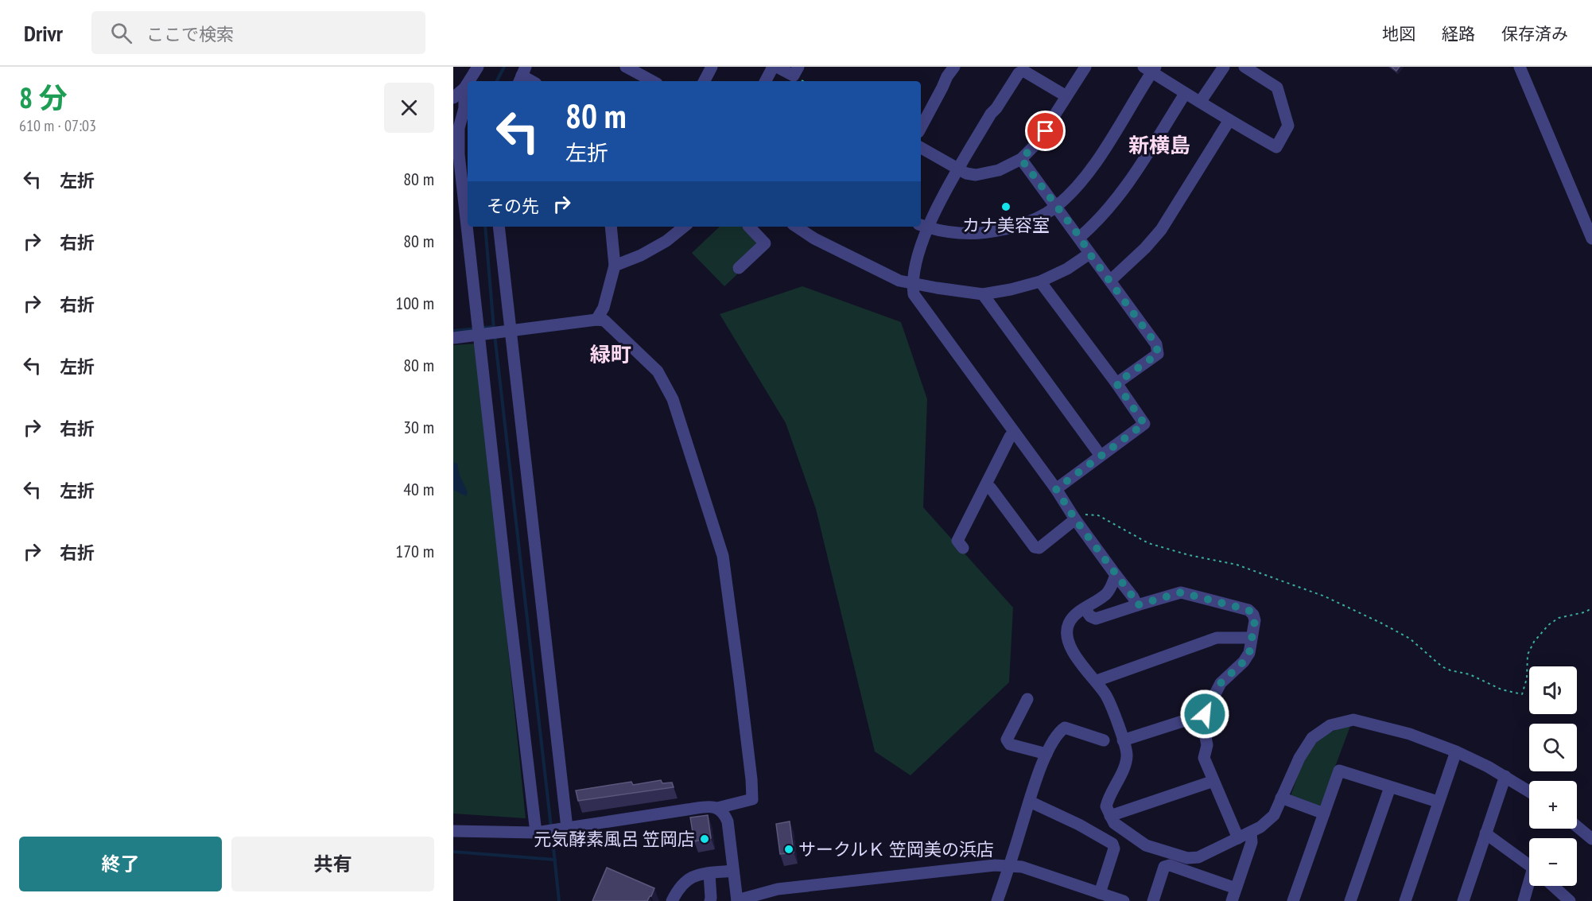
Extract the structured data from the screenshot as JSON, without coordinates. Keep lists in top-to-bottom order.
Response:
{
  "districts": ["新横島", "緑町"],
  "places": ["カナ美容室", "元気酵素風呂 笠岡店", "サークルＫ 笠岡美の浜店"],
  "page": {
    "header": "Drivr",
    "search": "ここで検索",
    "nav": ["地図", "経路", "保存済み"],
    "heading": ["8 分", "610 m · 07:03"],
    "turn": ["80 m", "左折"],
    "list": [
      {
        "name": "左折",
        "value": "80 m"
      },
      {
        "name": "右折",
        "value": "80 m"
      },
      {
        "name": "右折",
        "value": "100 m"
      },
      {
        "name": "左折",
        "value": "80 m"
      },
      {
        "name": "右折",
        "value": "30 m"
      },
      {
        "name": "左折",
        "value": "40 m"
      },
      {
        "name": "右折",
        "value": "170 m"
      }
    ],
    "then": "その先",
    "map_buttons": ["+", "−"],
    "buttons": ["終了", "共有"]
  }
}
